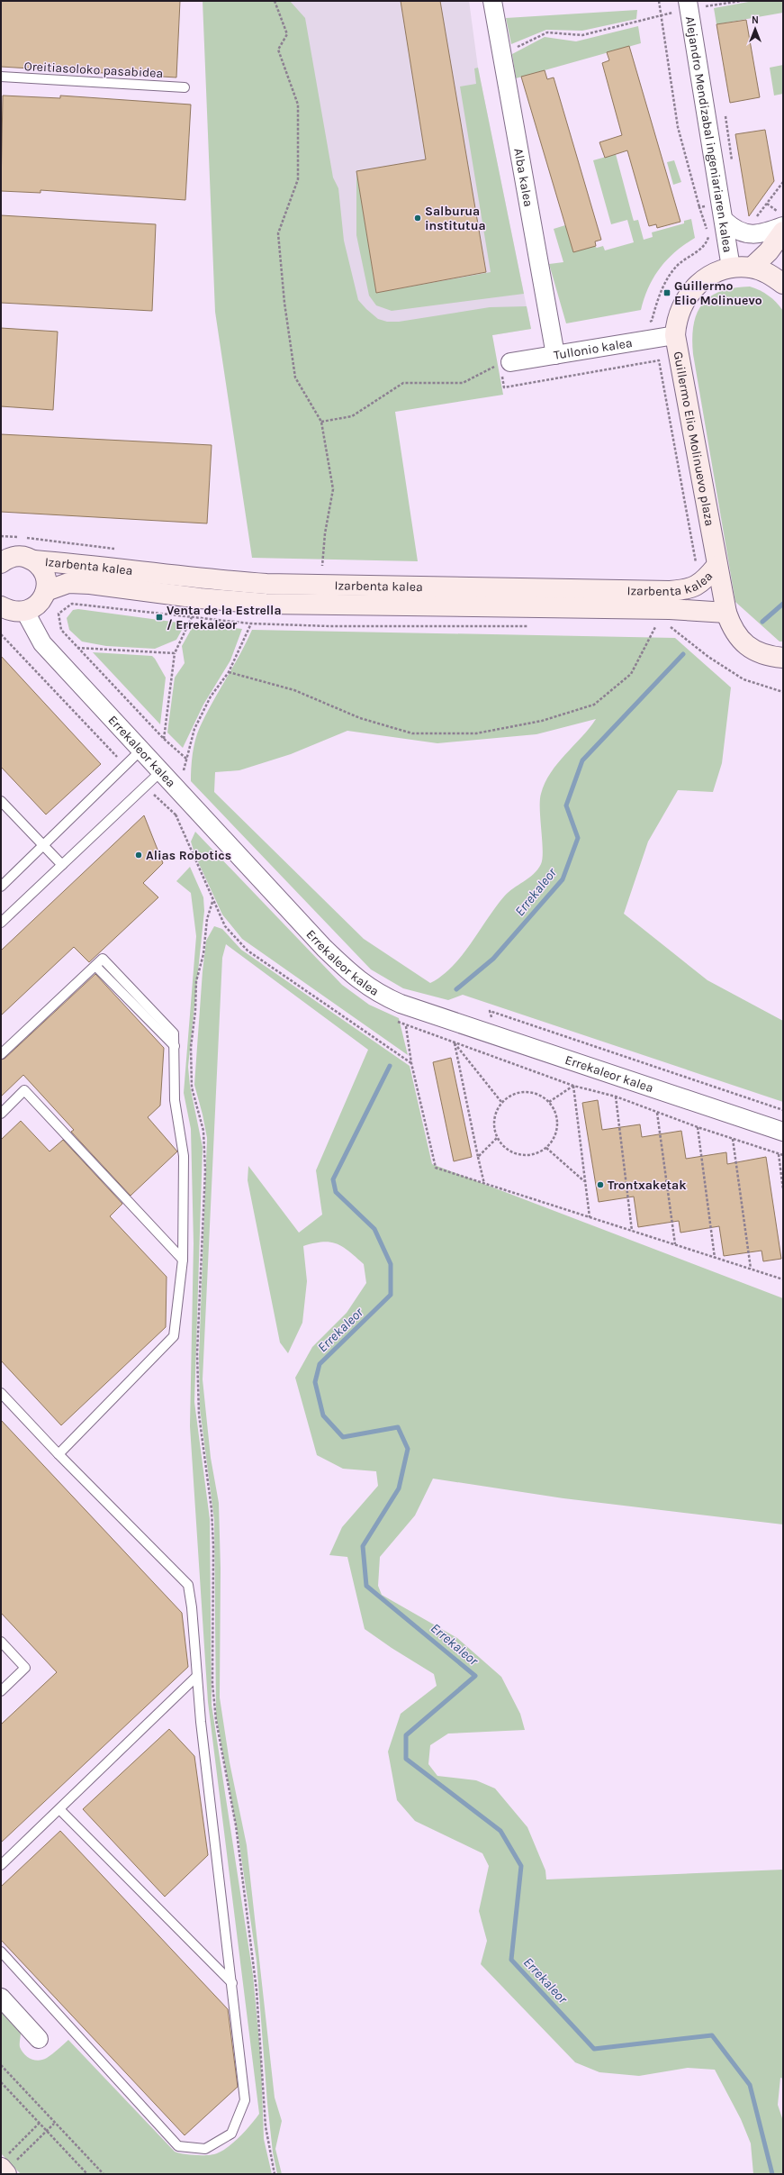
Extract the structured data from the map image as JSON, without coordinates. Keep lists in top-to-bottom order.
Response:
{
  "streets": {
    "main road": ["Guillermo Elio Molinuevo plaza", "Izarbenta kalea"],
    "street": [
      "Alejandro Mendizabal ingeniariaren kalea",
      "Alba kalea",
      "Tullonio kalea",
      "Errekaleor kalea"
    ],
    "lane": ["Oreitiasoloko pasabidea"]
  },
  "crossings": [
    ["Alejandro Mendizabal ingeniariaren kalea", "Guillermo Elio Molinuevo plaza"],
    ["Alba kalea", "Tullonio kalea"],
    ["Tullonio kalea", "Guillermo Elio Molinuevo plaza"],
    ["Guillermo Elio Molinuevo plaza", "Izarbenta kalea"]
  ],
  "water": ["Errekaleor"],
  "places": {
    "other": ["Salburua institutua", "Alias Robotics", "Trontxaketak"],
    "transit": ["Guillermo Elio Molinuevo", "Venta de la Estrella / Errekaleor"]
  },
  "north": "top"
}
